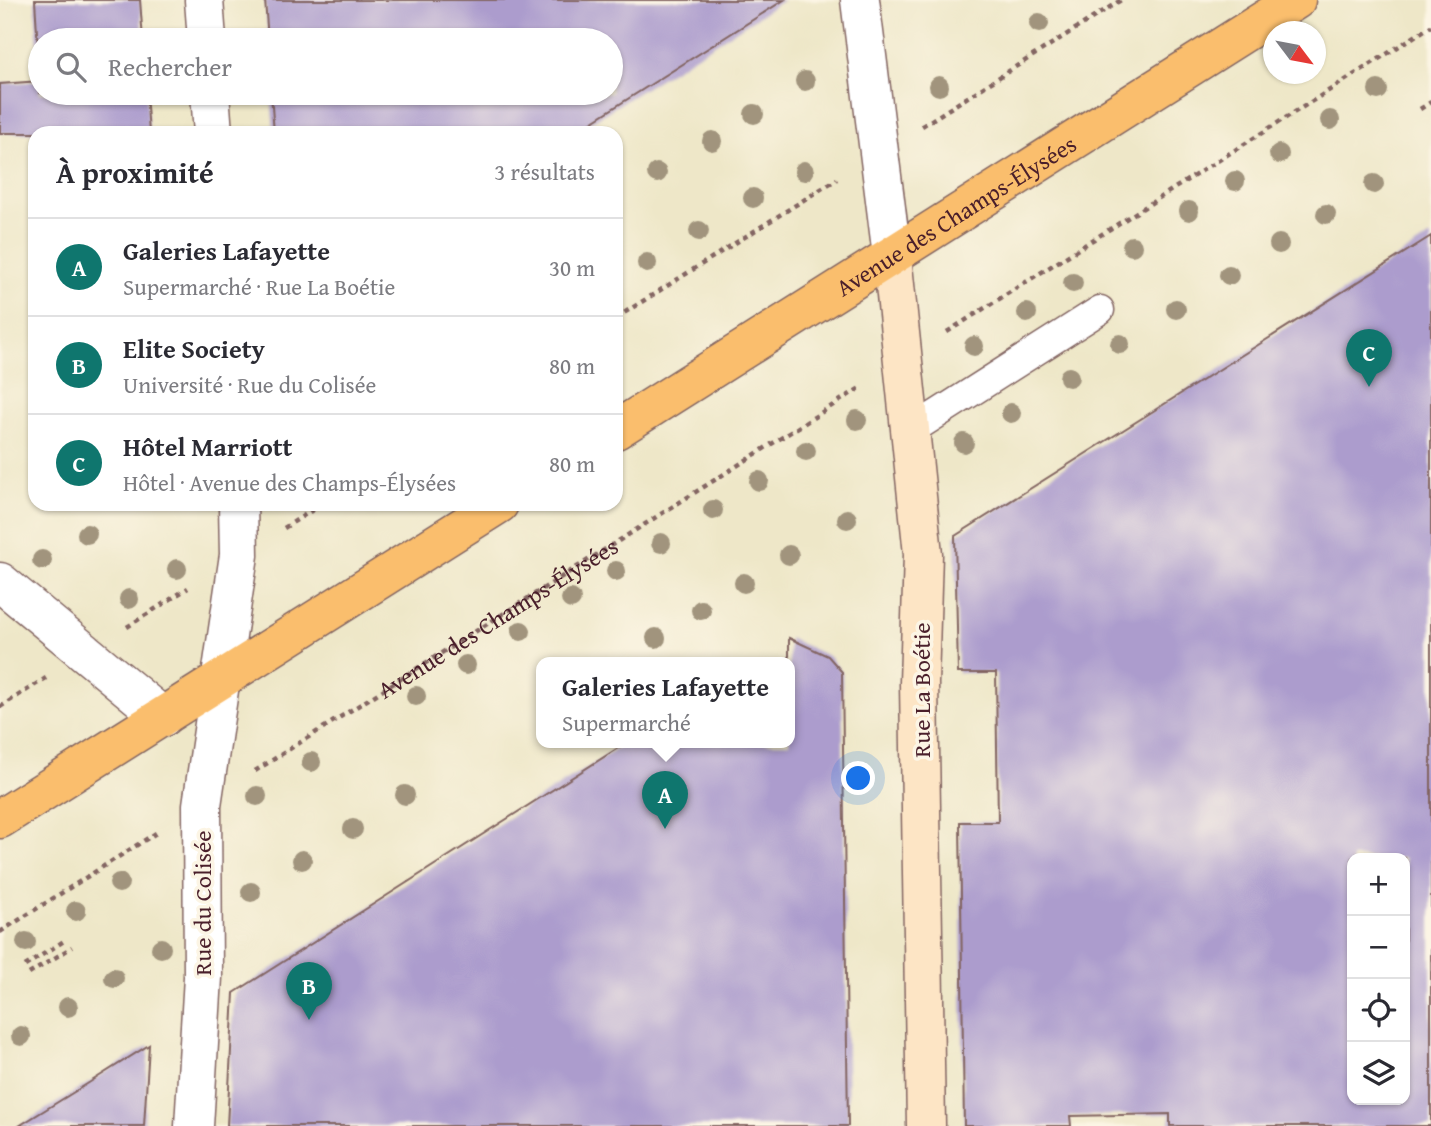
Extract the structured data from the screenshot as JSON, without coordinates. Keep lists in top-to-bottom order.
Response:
{
  "streets": {
    "main road": ["Avenue des Champs-Élysées"],
    "street": ["Rue La Boétie", "Rue du Colisée"]
  },
  "crossings": [
    ["Avenue des Champs-Élysées", "Rue La Boétie"]
  ],
  "north": "bottom right",
  "page": {
    "search": "Rechercher",
    "heading": ["À proximité", "3 résultats"],
    "list": [
      {
        "mark": "A",
        "name": "Galeries Lafayette",
        "note": "Supermarché · Rue La Boétie",
        "value": "30 m"
      },
      {
        "mark": "B",
        "name": "Elite Society",
        "note": "Université · Rue du Colisée",
        "value": "80 m"
      },
      {
        "mark": "C",
        "name": "Hôtel Marriott",
        "note": "Hôtel · Avenue des Champs-Élysées",
        "value": "80 m"
      }
    ],
    "pins": ["C", "A", "B"],
    "popup": ["Galeries Lafayette", "Supermarché"],
    "map_buttons": ["+", "−"]
  }
}
